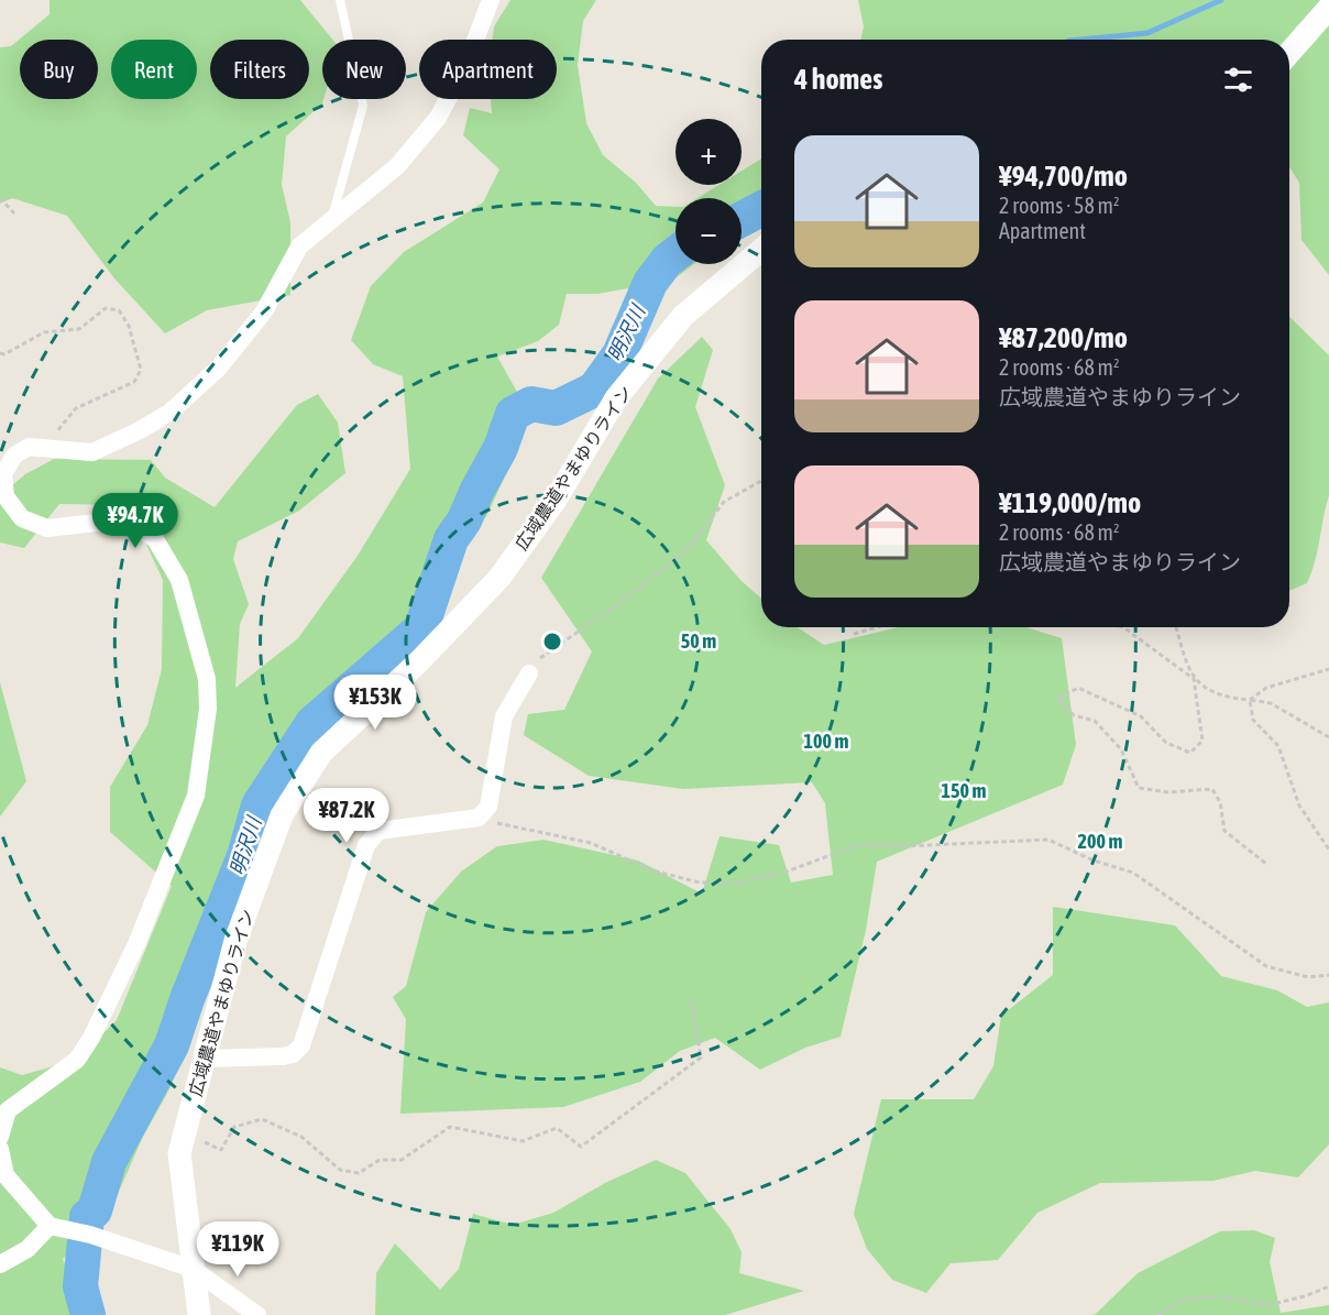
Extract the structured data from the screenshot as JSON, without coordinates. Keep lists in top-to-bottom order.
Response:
{
  "streets": {
    "street": ["広域農道やまゆりライン"]
  },
  "water": ["明沢川"],
  "page": {
    "chip": [
      "Buy",
      "Rent",
      "Filters",
      "New",
      "Apartment"
    ],
    "heading": "4 homes",
    "map_buttons": ["+", "−"],
    "list": [
      {
        "name": "¥94,700/mo",
        "note": "2 rooms · 58 m² · Apartment"
      },
      {
        "name": "¥87,200/mo",
        "note": "2 rooms · 68 m² · 広域農道やまゆりライン"
      },
      {
        "name": "¥119,000/mo",
        "note": "2 rooms · 68 m² · 広域農道やまゆりライン"
      }
    ],
    "price": [
      "¥94.7K",
      "¥153K",
      "¥87.2K",
      "¥119K"
    ]
  },
  "rings": [
    "50 m",
    "100 m",
    "150 m",
    "200 m"
  ]
}
